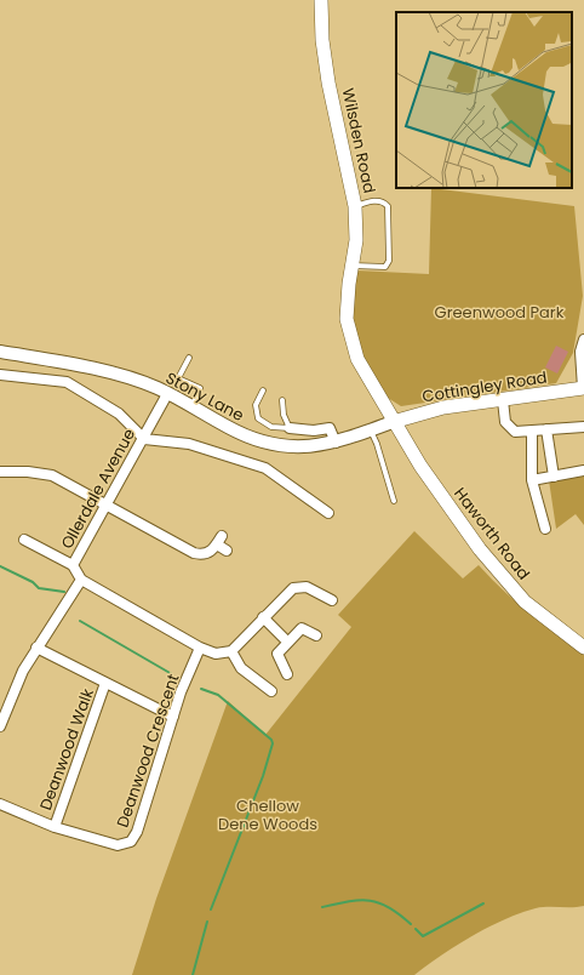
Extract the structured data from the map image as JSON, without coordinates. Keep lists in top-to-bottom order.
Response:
{
  "streets": {
    "main road": ["Wilsden Road", "Cottingley Road", "Haworth Road"],
    "street": [
      "Stony Lane",
      "Ollerdale Avenue",
      "Deanwood Walk",
      "Deanwood Crescent"
    ]
  },
  "crossings": [
    ["Wilsden Road", "Cottingley Road"],
    ["Wilsden Road", "Stony Lane"],
    ["Wilsden Road", "Haworth Road"],
    ["Cottingley Road", "Stony Lane"],
    ["Cottingley Road", "Haworth Road"],
    ["Stony Lane", "Ollerdale Avenue"],
    ["Stony Lane", "Haworth Road"],
    ["Deanwood Walk", "Deanwood Crescent"]
  ],
  "parks": ["Greenwood Park", "Chellow Dene Woods"]
}
